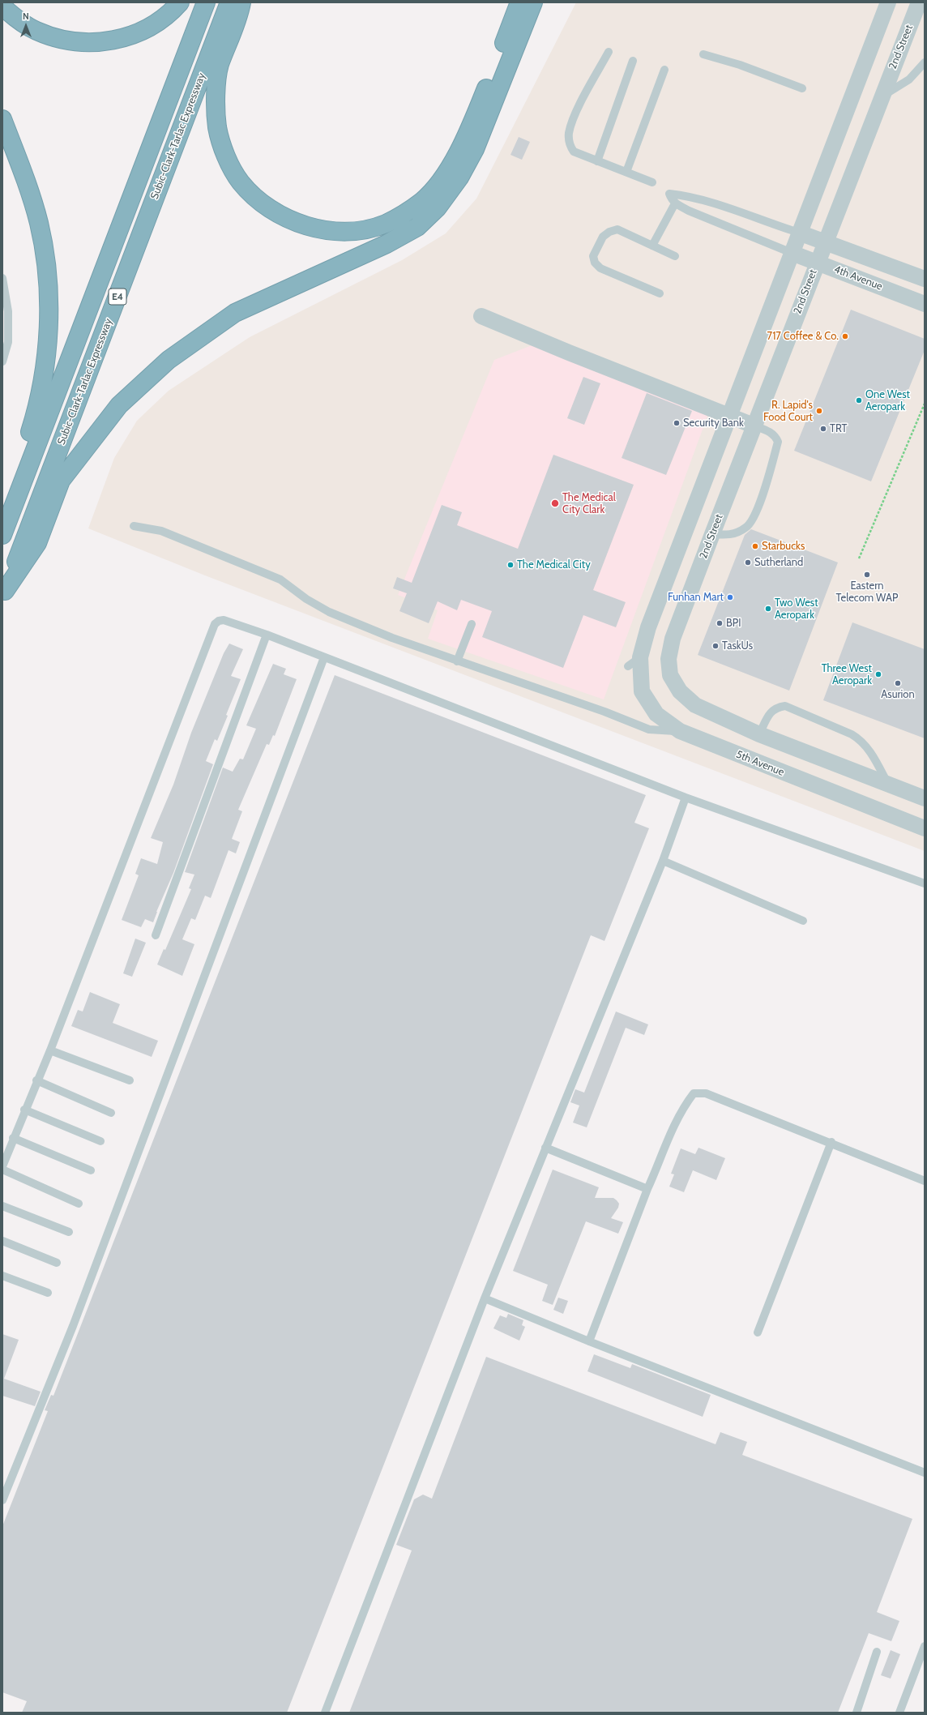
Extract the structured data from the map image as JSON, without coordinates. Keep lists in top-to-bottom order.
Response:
{
  "streets": {
    "highway": ["Subic-Clark-Tarlac Expressway", "E4"],
    "street": ["2nd Street", "4th Avenue", "5th Avenue"]
  },
  "crossings": [
    ["2nd Street", "4th Avenue"]
  ],
  "places": [
    "717 Coffee & Co.",
    "One West Aeropark",
    "R. Lapid's Food Court",
    "Security Bank",
    "TRT",
    "The Medical City Clark",
    "Starbucks",
    "Sutherland",
    "The Medical City",
    "Eastern Telecom WAP",
    "Funhan Mart",
    "Two West Aeropark",
    "BPI",
    "TaskUs",
    "Three West Aeropark",
    "Asurion"
  ],
  "north": "top"
}
